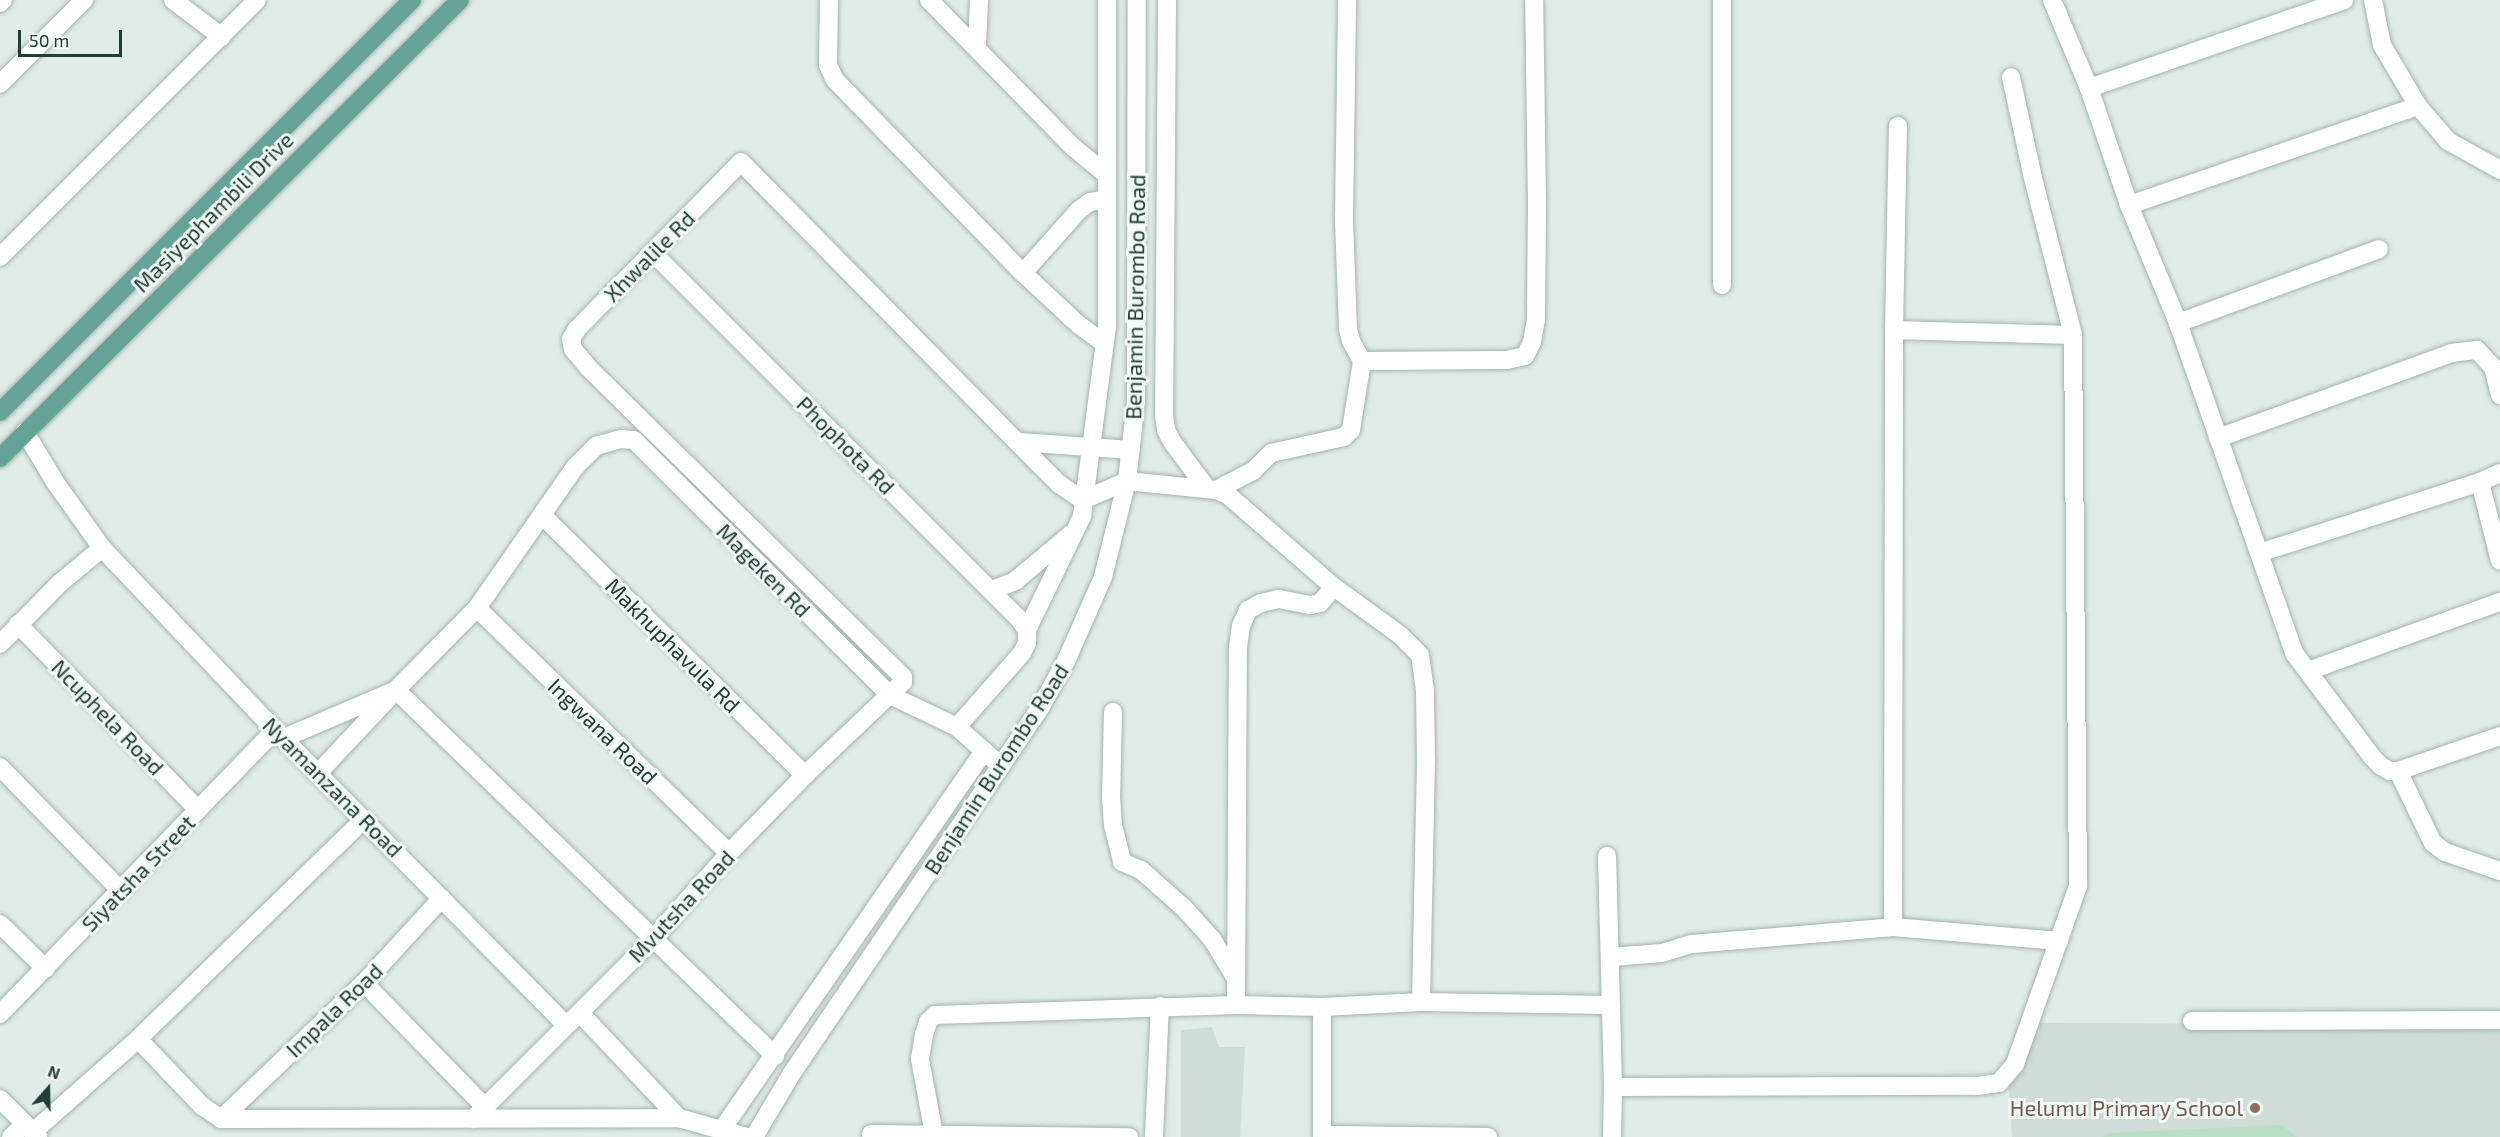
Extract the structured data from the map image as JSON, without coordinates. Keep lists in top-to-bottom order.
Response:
{
  "streets": {
    "main road": ["Masiyephambili Drive"],
    "street": [
      "Xhwalile Rd",
      "Benjamin Burombo Road",
      "Phophota Rd",
      "Mageken Rd",
      "Makhuphavula Rd",
      "Ncuphela Road",
      "Ingwana Road",
      "Nyamanzana Road",
      "Siyatsha Street",
      "Mvutsha Road",
      "Impala Road"
    ]
  },
  "crossings": [
    ["Masiyephambili Drive", "Nyamanzana Road"],
    ["Xhwalile Rd", "Phophota Rd"],
    ["Xhwalile Rd", "Mageken Rd"],
    ["Xhwalile Rd", "Mvutsha Road"],
    ["Benjamin Burombo Road", "Mageken Rd"],
    ["Mageken Rd", "Makhuphavula Rd"],
    ["Mageken Rd", "Mvutsha Road"],
    ["Makhuphavula Rd", "Mvutsha Road"],
    ["Ncuphela Road", "Siyatsha Street"],
    ["Ingwana Road", "Mvutsha Road"],
    ["Nyamanzana Road", "Siyatsha Street"],
    ["Nyamanzana Road", "Mvutsha Road"],
    ["Nyamanzana Road", "Impala Road"]
  ],
  "places": ["Helumu Primary School"],
  "scale_bar": "50 m",
  "north": "top"
}
